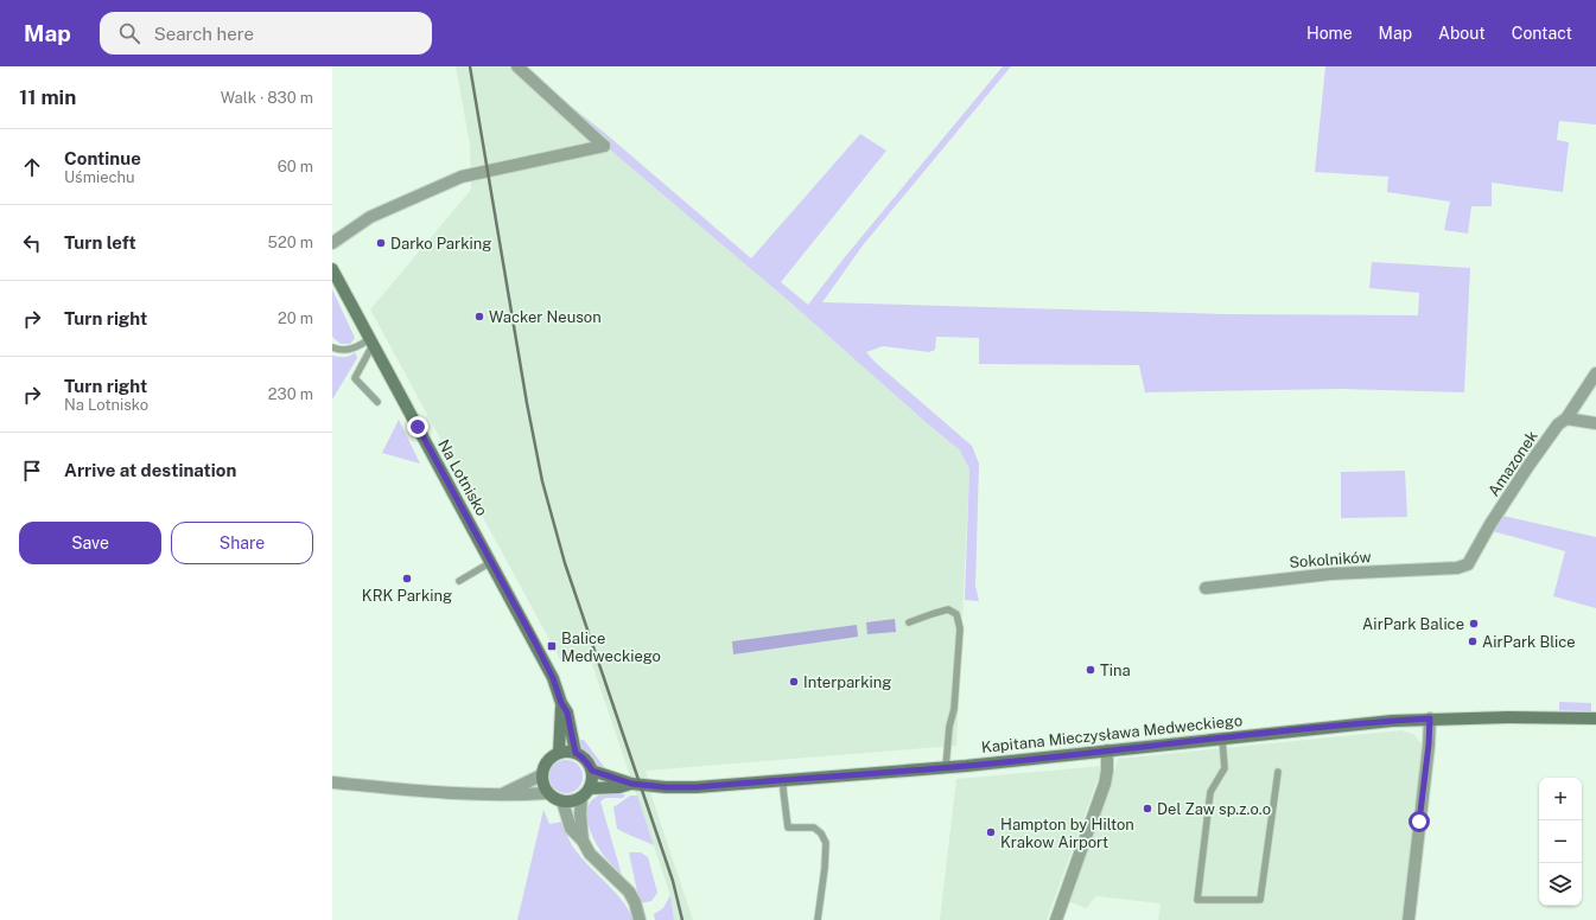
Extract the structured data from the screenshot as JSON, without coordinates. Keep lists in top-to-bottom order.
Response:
{
  "streets": {
    "main road": ["Na Lotnisko", "Kapitana Mieczysława Medweckiego"],
    "street": ["Amazonek", "Sokolników"]
  },
  "crossings": [
    ["Amazonek", "Sokolników"],
    ["Na Lotnisko", "Kapitana Mieczysława Medweckiego"]
  ],
  "places": {
    "other": [
      "Darko Parking",
      "Wacker Neuson",
      "KRK Parking",
      "AirPark Balice",
      "AirPark Blice",
      "Tina",
      "Interparking",
      "Del Zaw sp.z.o.o",
      "Hampton by Hilton Krakow Airport"
    ],
    "transit": ["Balice Medweckiego"]
  },
  "page": {
    "header": "Map",
    "search": "Search here",
    "nav": [
      "Home",
      "Map",
      "About",
      "Contact"
    ],
    "heading": ["11 min", "Walk · 830 m"],
    "list": [
      ["Continue", "Uśmiechu", "60 m"],
      ["Turn left", "520 m"],
      ["Turn right", "20 m"],
      ["Turn right", "Na Lotnisko", "230 m"],
      "Arrive at destination"
    ],
    "buttons": ["Save", "Share"],
    "map_buttons": ["+", "−"]
  }
}
